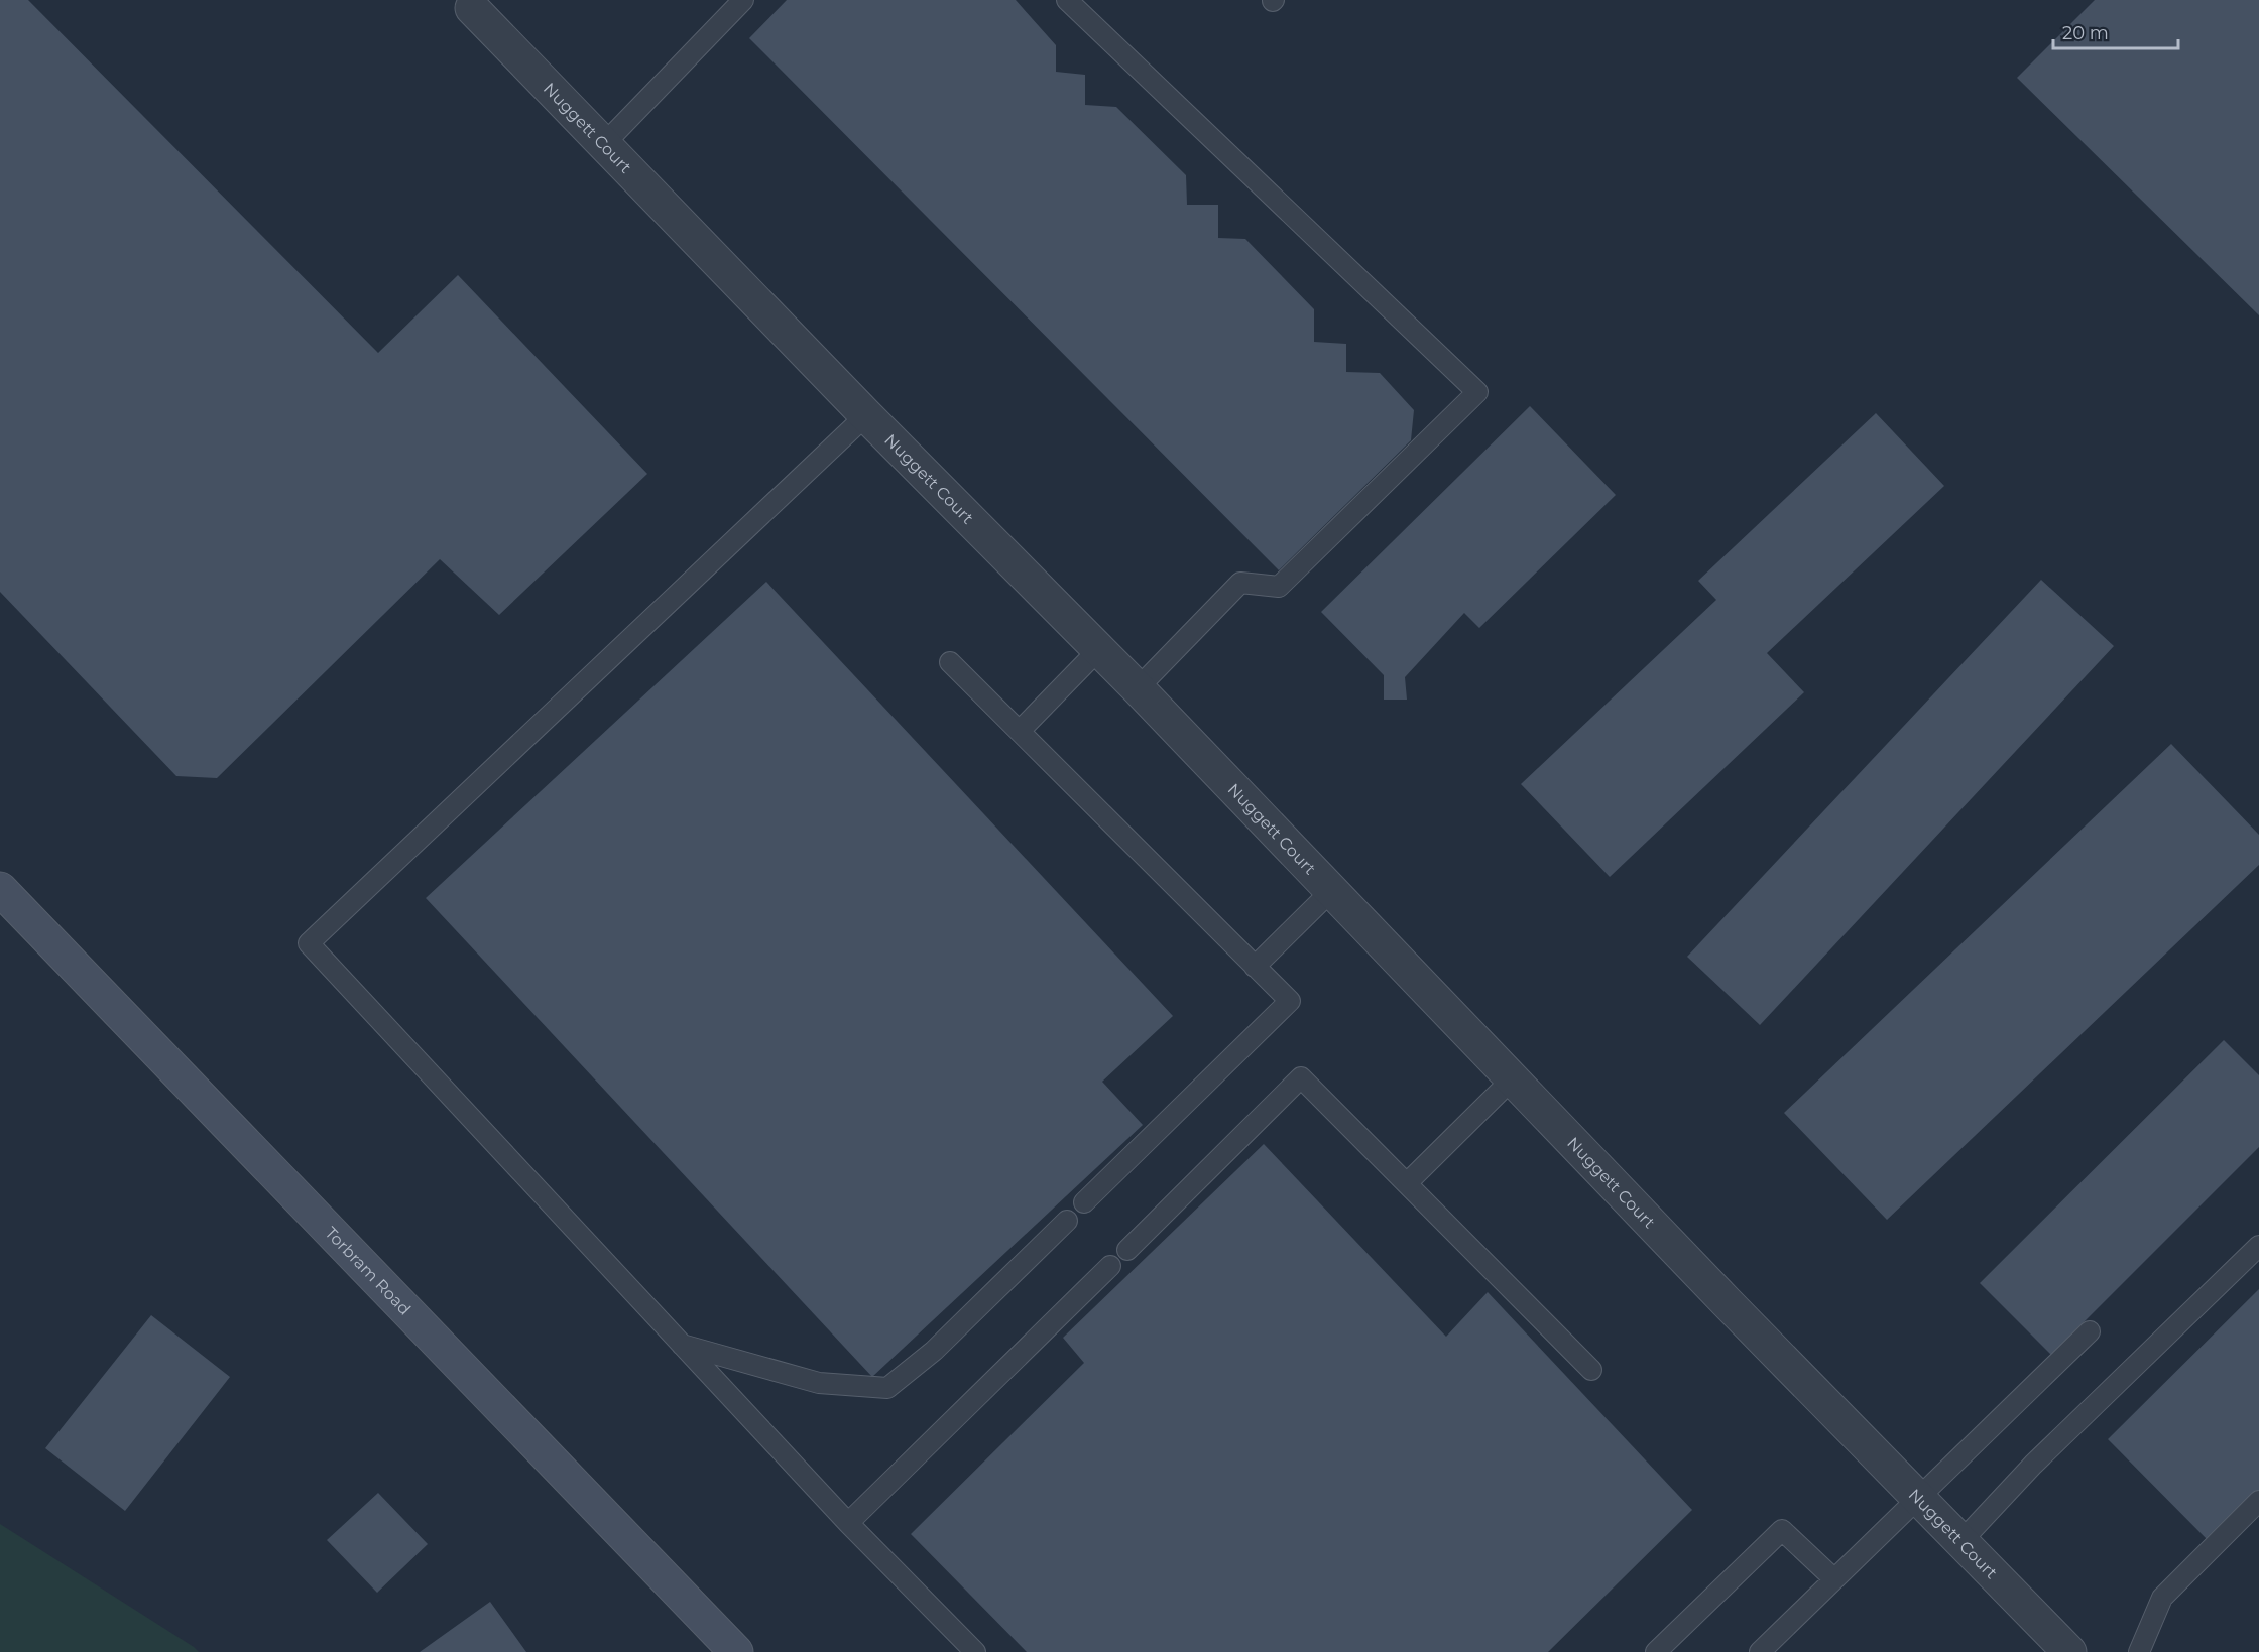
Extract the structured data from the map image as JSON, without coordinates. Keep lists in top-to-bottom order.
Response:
{
  "streets": {
    "main road": ["Torbram Road"],
    "street": ["Nuggett Court"]
  },
  "scale_bar": "20 m"
}
